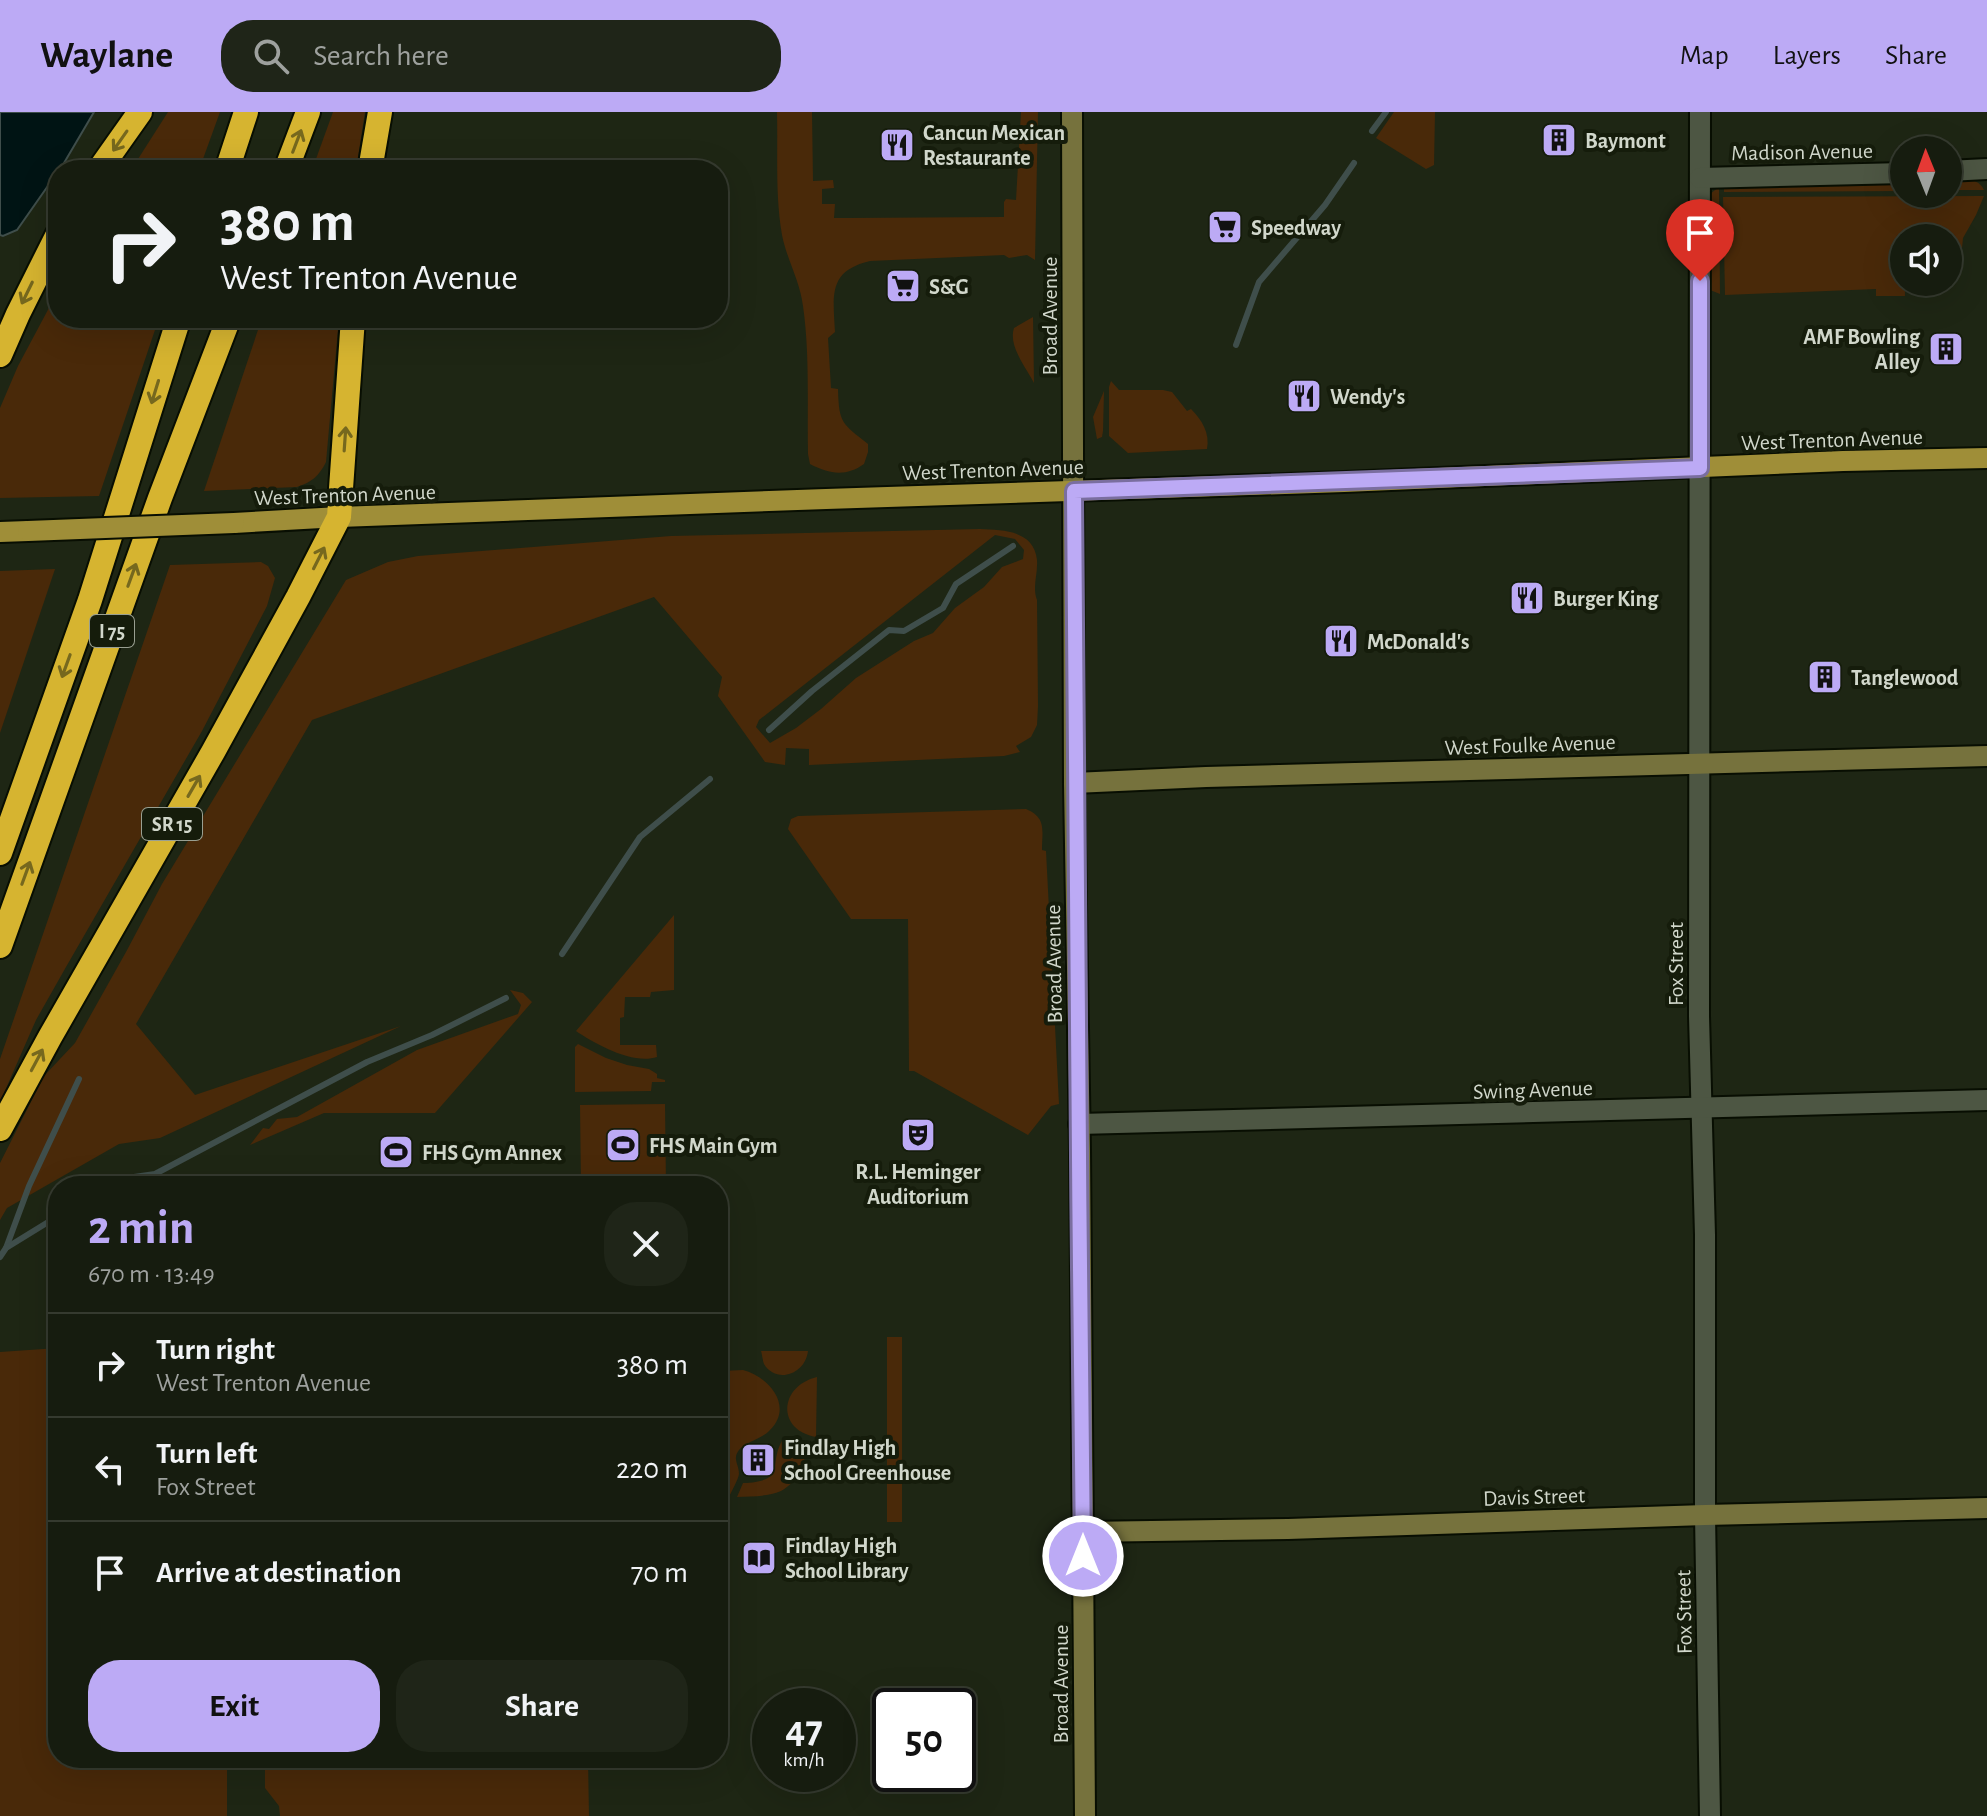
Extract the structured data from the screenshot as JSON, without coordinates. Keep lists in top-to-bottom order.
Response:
{
  "streets": {
    "highway": ["I 75", "SR 15"],
    "main road": ["West Trenton Avenue"],
    "street": [
      "Madison Avenue",
      "Broad Avenue",
      "West Foulke Avenue",
      "Fox Street",
      "Swing Avenue",
      "Davis Street"
    ]
  },
  "crossings": [
    ["Madison Avenue", "Fox Street"],
    ["Broad Avenue", "West Trenton Avenue"],
    ["Broad Avenue", "West Foulke Avenue"],
    ["Broad Avenue", "Swing Avenue"],
    ["Broad Avenue", "Davis Street"],
    ["West Trenton Avenue", "SR 15"],
    ["West Trenton Avenue", "Fox Street"],
    ["West Foulke Avenue", "Fox Street"],
    ["Fox Street", "Swing Avenue"],
    ["Fox Street", "Davis Street"]
  ],
  "places": {
    "building": [
      "Baymont",
      "AMF Bowling Alley",
      "Tanglewood",
      "Findlay High School Greenhouse"
    ],
    "restaurant": [
      "Cancun Mexican Restaurante",
      "Wendy's",
      "Burger King",
      "McDonald's"
    ],
    "supermarket": ["Speedway", "S&G"],
    "theatre": ["R.L. Heminger Auditorium"],
    "sports": ["FHS Main Gym", "FHS Gym Annex"],
    "library": ["Findlay High School Library"]
  },
  "north": "top",
  "page": {
    "header": "Waylane",
    "search": "Search here",
    "nav": ["Map", "Layers", "Share"],
    "turn": ["380 m", "West Trenton Avenue"],
    "heading": ["2 min", "670 m · 13:49"],
    "list": [
      {
        "name": "Turn right",
        "note": "West Trenton Avenue",
        "value": "380 m"
      },
      {
        "name": "Turn left",
        "note": "Fox Street",
        "value": "220 m"
      },
      {
        "name": "Arrive at destination",
        "value": "70 m"
      }
    ],
    "buttons": ["Exit", "Share"],
    "speed": "47 km/h",
    "limit": "50"
  }
}
